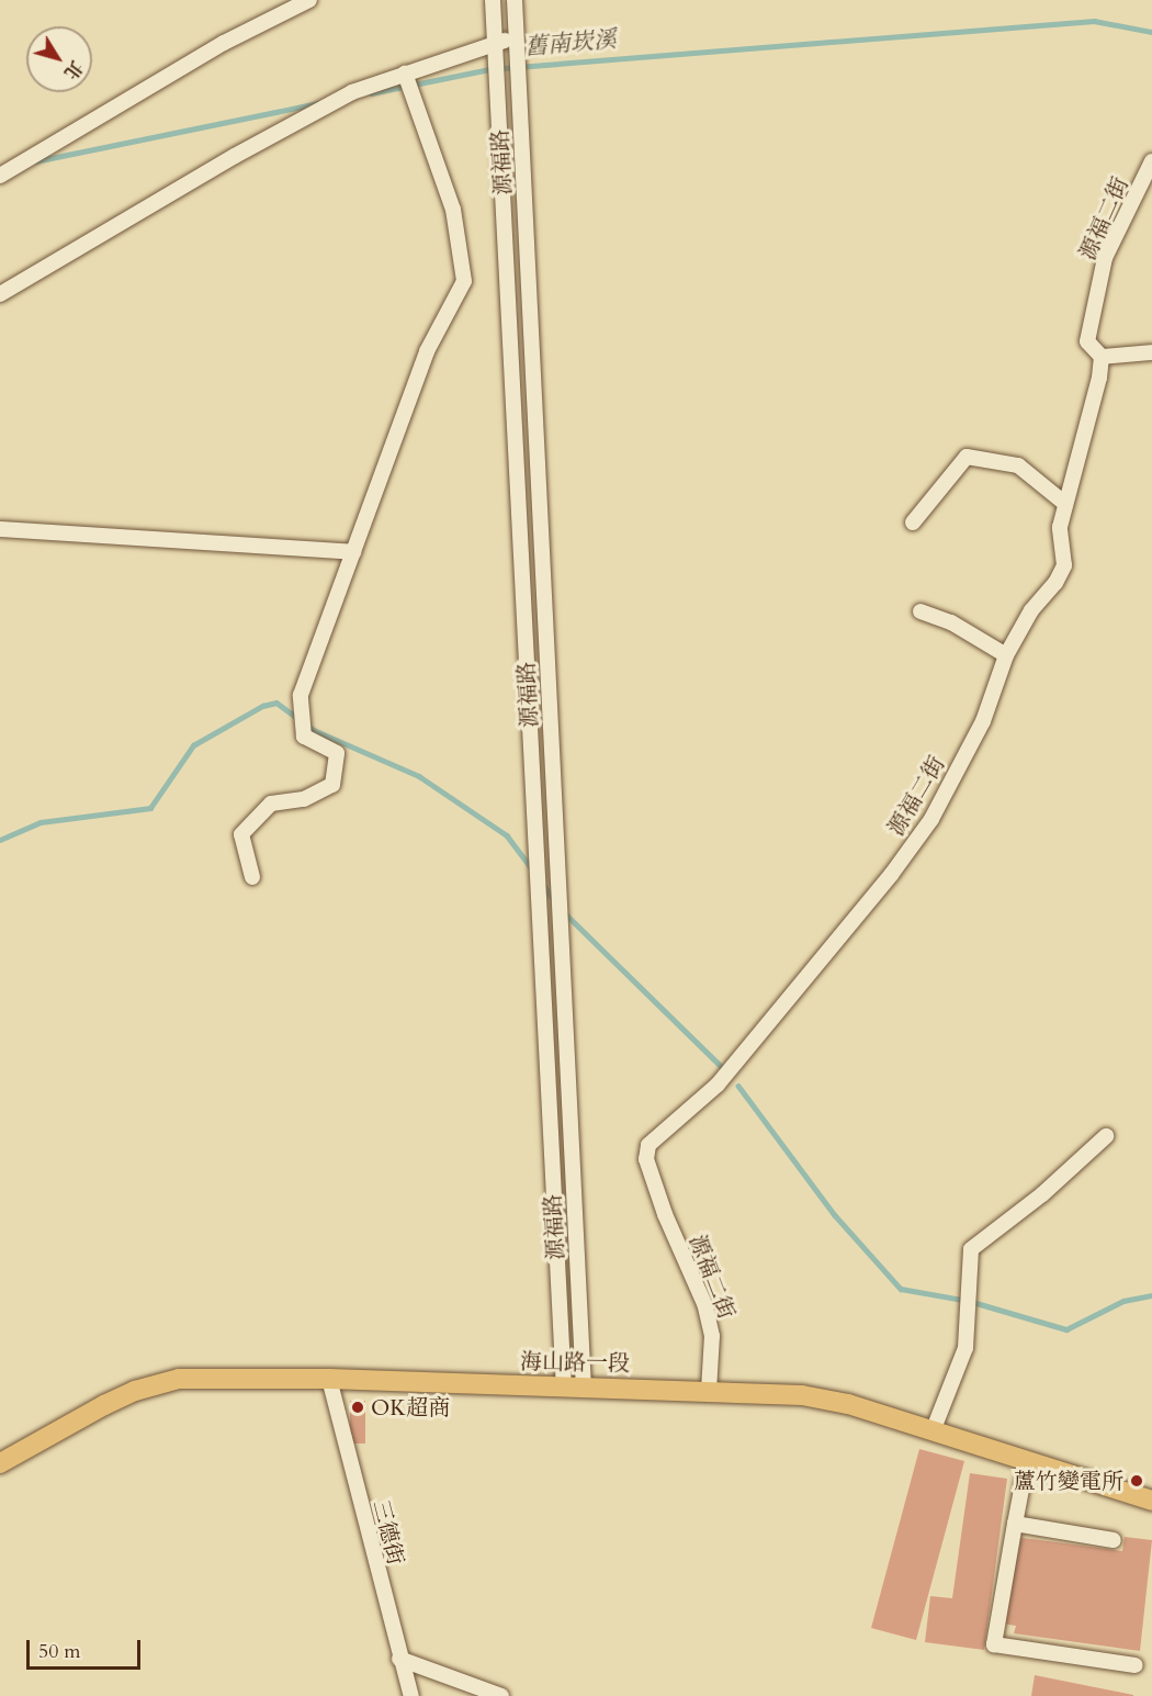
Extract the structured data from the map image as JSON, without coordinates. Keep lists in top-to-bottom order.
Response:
{
  "streets": {
    "main road": ["海山路一段"],
    "street": ["源福路", "源福二街", "三德街"]
  },
  "crossings": [
    ["源福路", "海山路一段"],
    ["源福二街", "海山路一段"],
    ["海山路一段", "三德街"]
  ],
  "water": ["舊南崁溪"],
  "places": ["OK超商", "蘆竹變電所"],
  "scale_bar": "50 m",
  "north": "bottom right"
}
